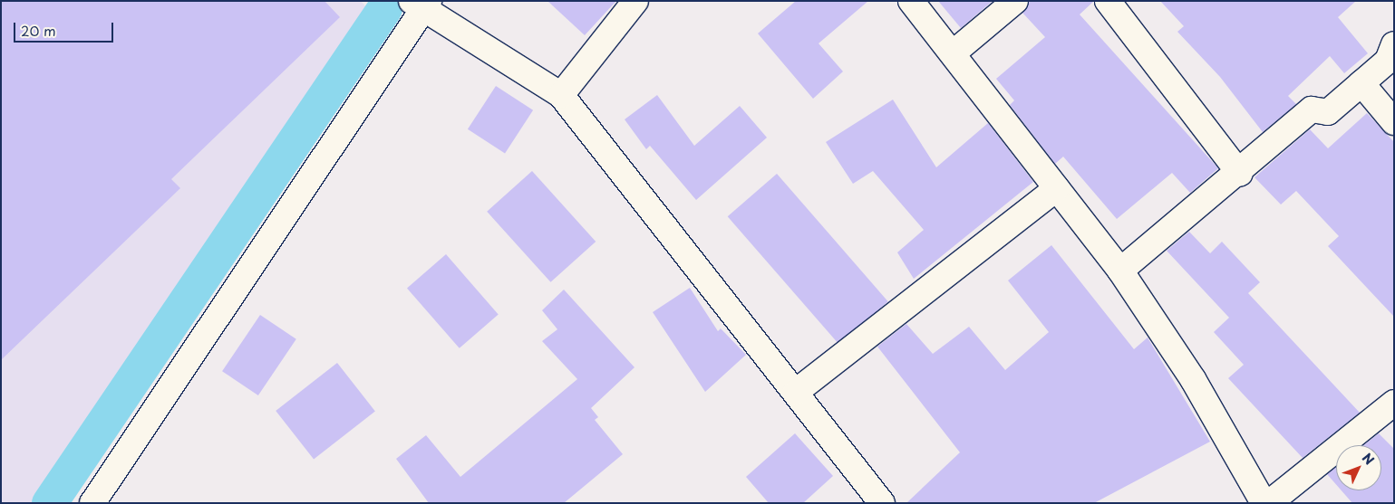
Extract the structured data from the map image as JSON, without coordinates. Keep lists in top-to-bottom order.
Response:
{
  "scale_bar": "20 m",
  "north": "top right"
}
